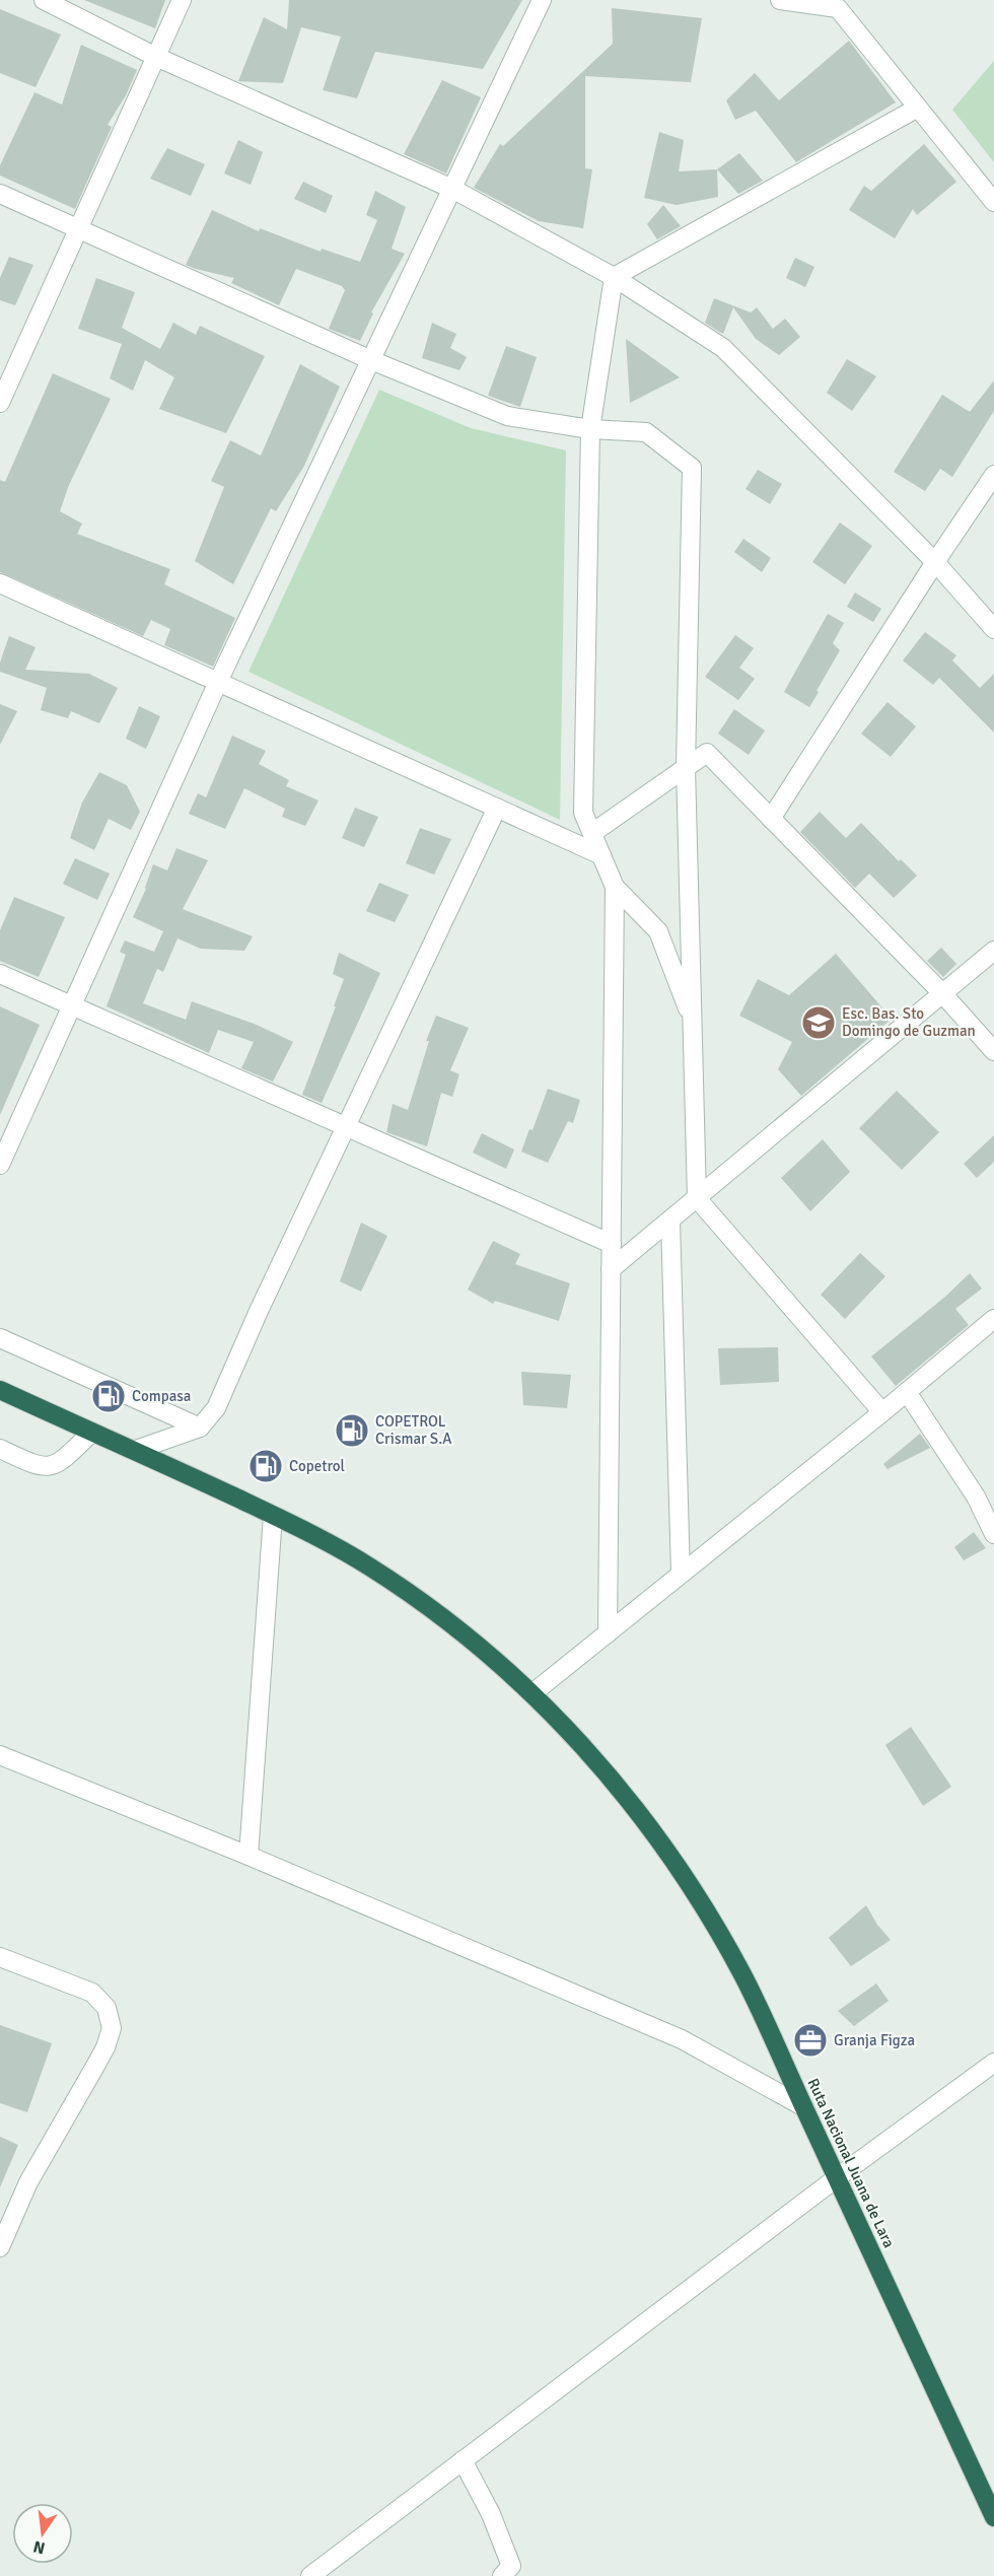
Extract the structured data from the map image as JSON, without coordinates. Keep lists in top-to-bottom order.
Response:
{
  "streets": {
    "highway": ["Ruta Nacional Juana de Lara"]
  },
  "places": {
    "school or university": ["Esc. Bas. Sto Domingo de Guzman"],
    "fuel station": ["Compasa", "COPETROL Crismar S.A", "Copetrol"],
    "office": ["Granja Figza"]
  },
  "north": "bottom"
}
